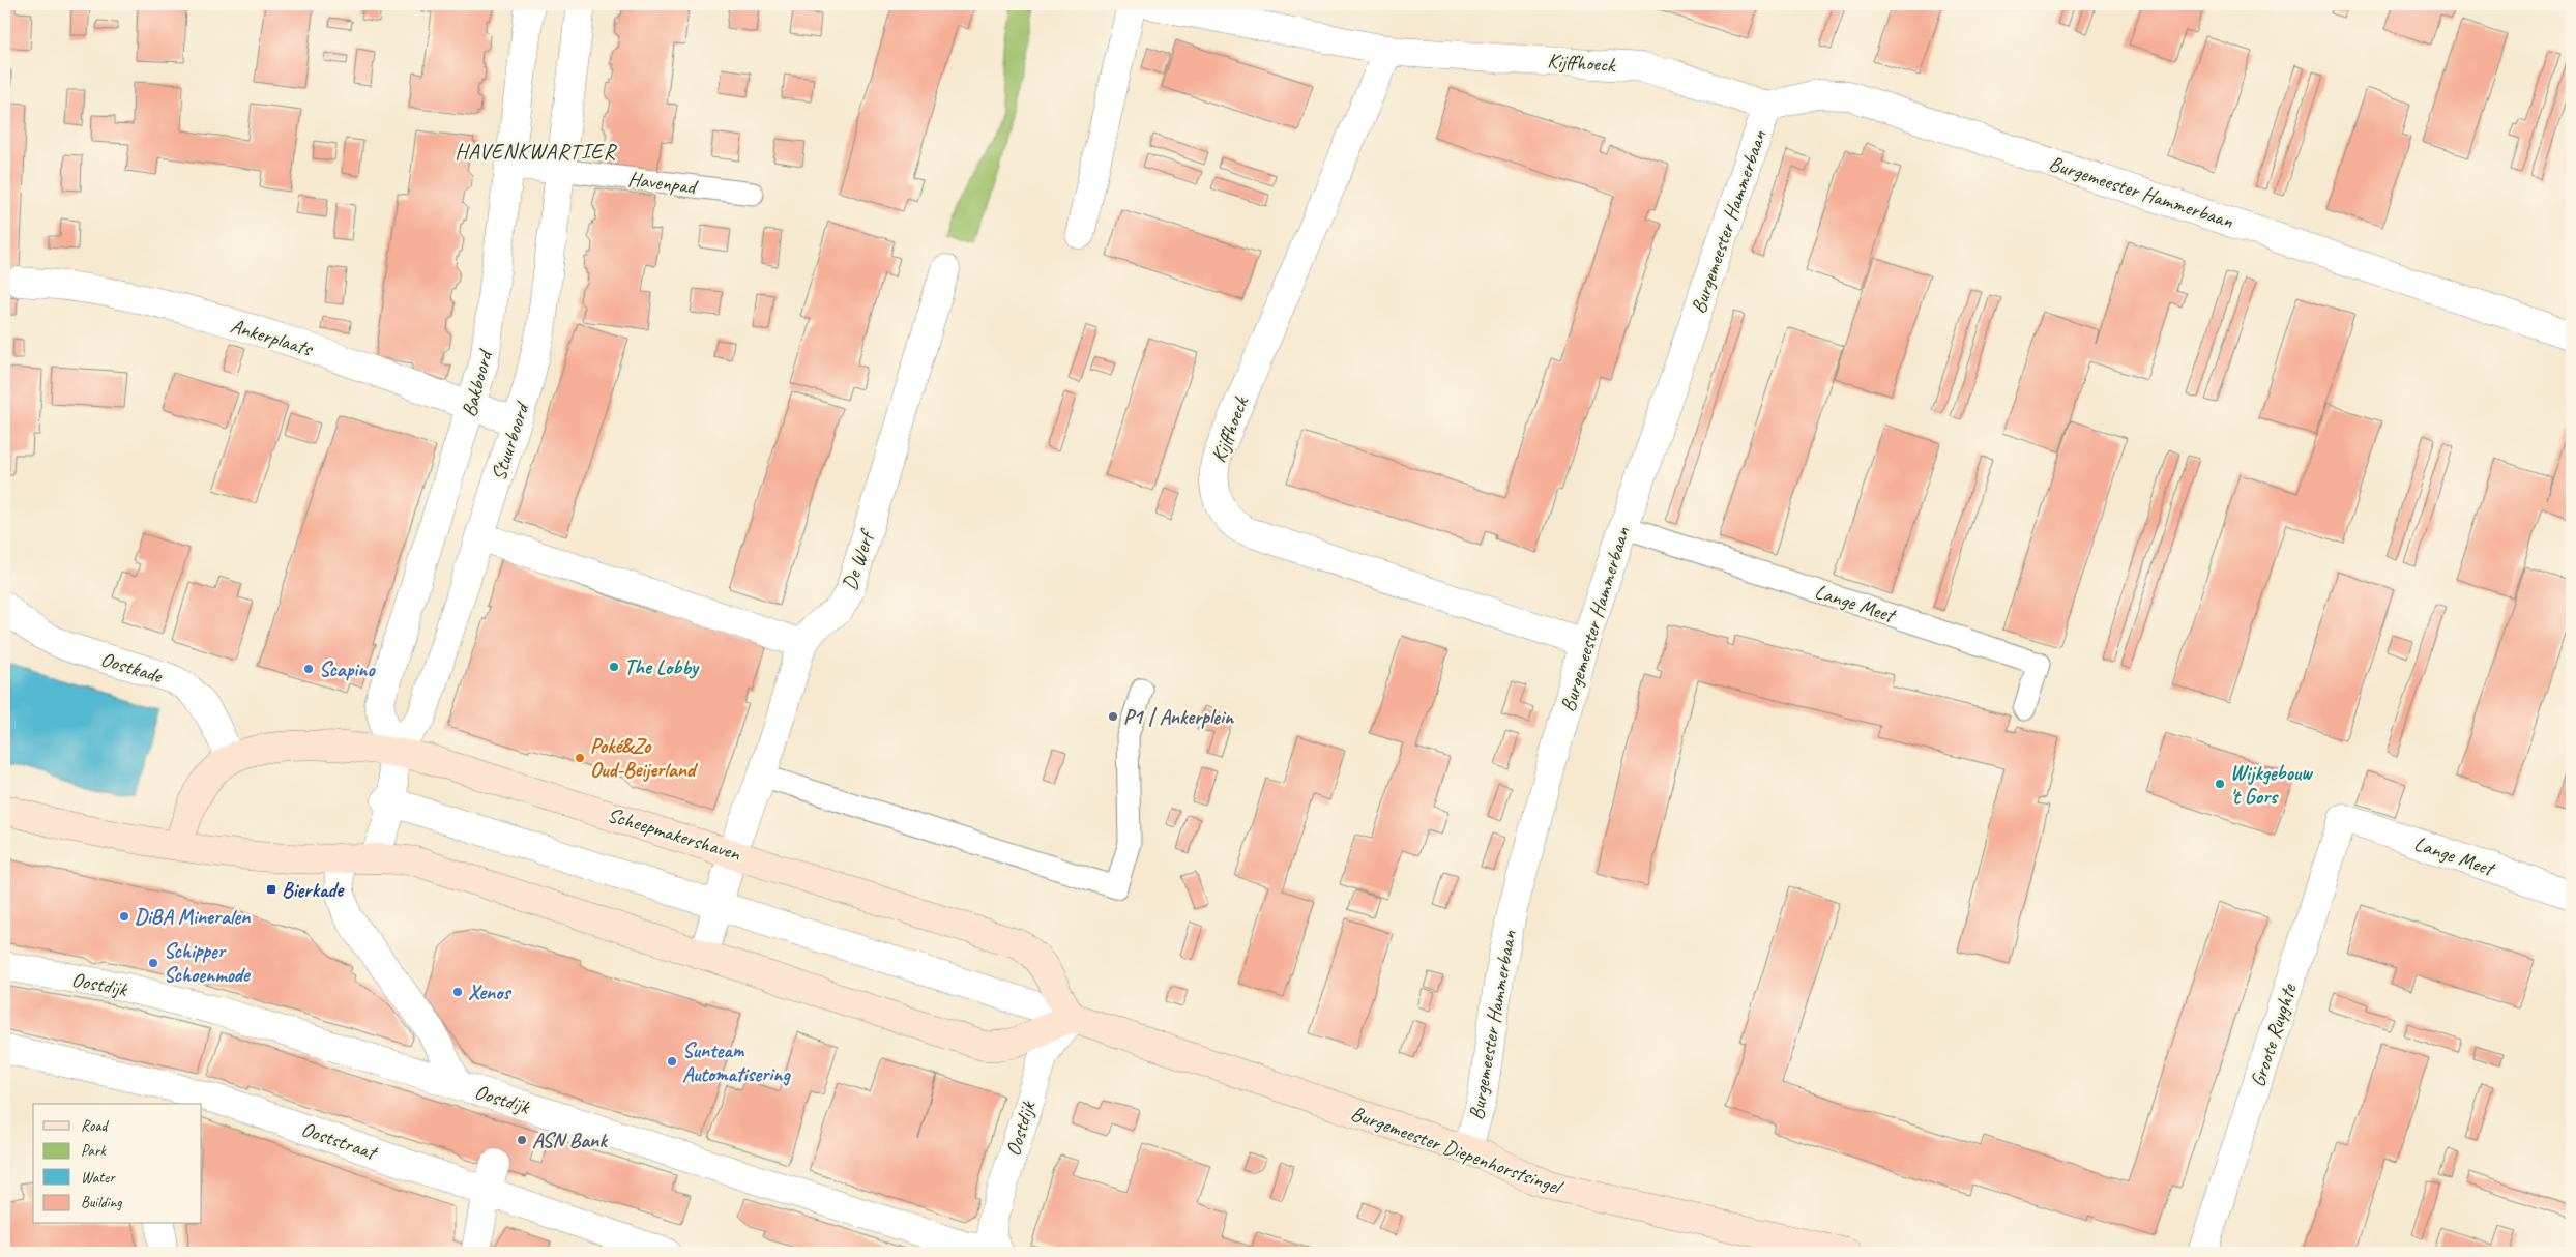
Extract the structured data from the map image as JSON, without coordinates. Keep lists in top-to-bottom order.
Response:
{
  "streets": {
    "street": [
      "Kijffhoeck",
      "Havenpad",
      "Burgemeester Hammerbaan",
      "Ankerplaats",
      "Bakboord",
      "Stuurboord",
      "De Werf",
      "Lange Meet",
      "Oostkade",
      "Scheepmakershaven",
      "Oostdijk",
      "Groote Ruyghte",
      "Ooststraat",
      "Burgemeester Diepenhorstsingel"
    ]
  },
  "crossings": [
    ["Kijffhoeck", "Burgemeester Hammerbaan"],
    ["Havenpad", "Bakboord"],
    ["Havenpad", "Stuurboord"],
    ["Burgemeester Hammerbaan", "Lange Meet"],
    ["Burgemeester Hammerbaan", "Burgemeester Diepenhorstsingel"],
    ["Ankerplaats", "Bakboord"],
    ["Ankerplaats", "Stuurboord"],
    ["Bakboord", "Stuurboord"],
    ["Bakboord", "Scheepmakershaven"],
    ["Stuurboord", "Scheepmakershaven"],
    ["De Werf", "Scheepmakershaven"],
    ["Lange Meet", "Groote Ruyghte"],
    ["Oostkade", "Scheepmakershaven"],
    ["Scheepmakershaven", "Oostdijk"],
    ["Scheepmakershaven", "Burgemeester Diepenhorstsingel"],
    ["Oostdijk", "Burgemeester Diepenhorstsingel"]
  ],
  "districts": ["HAVENKWARTIER"],
  "places": {
    "other": [
      "The Lobby",
      "Scapino",
      "P1 | Ankerplein",
      "Poké&Zo Oud-Beijerland",
      "Wijkgebouw 't Gors",
      "DiBA Mineralen",
      "Schipper Schoenmode",
      "Xenos",
      "Sunteam Automatisering",
      "ASN Bank"
    ],
    "transit": ["Bierkade"]
  },
  "legend": [
    "Road",
    "Park",
    "Water",
    "Building"
  ]
}
